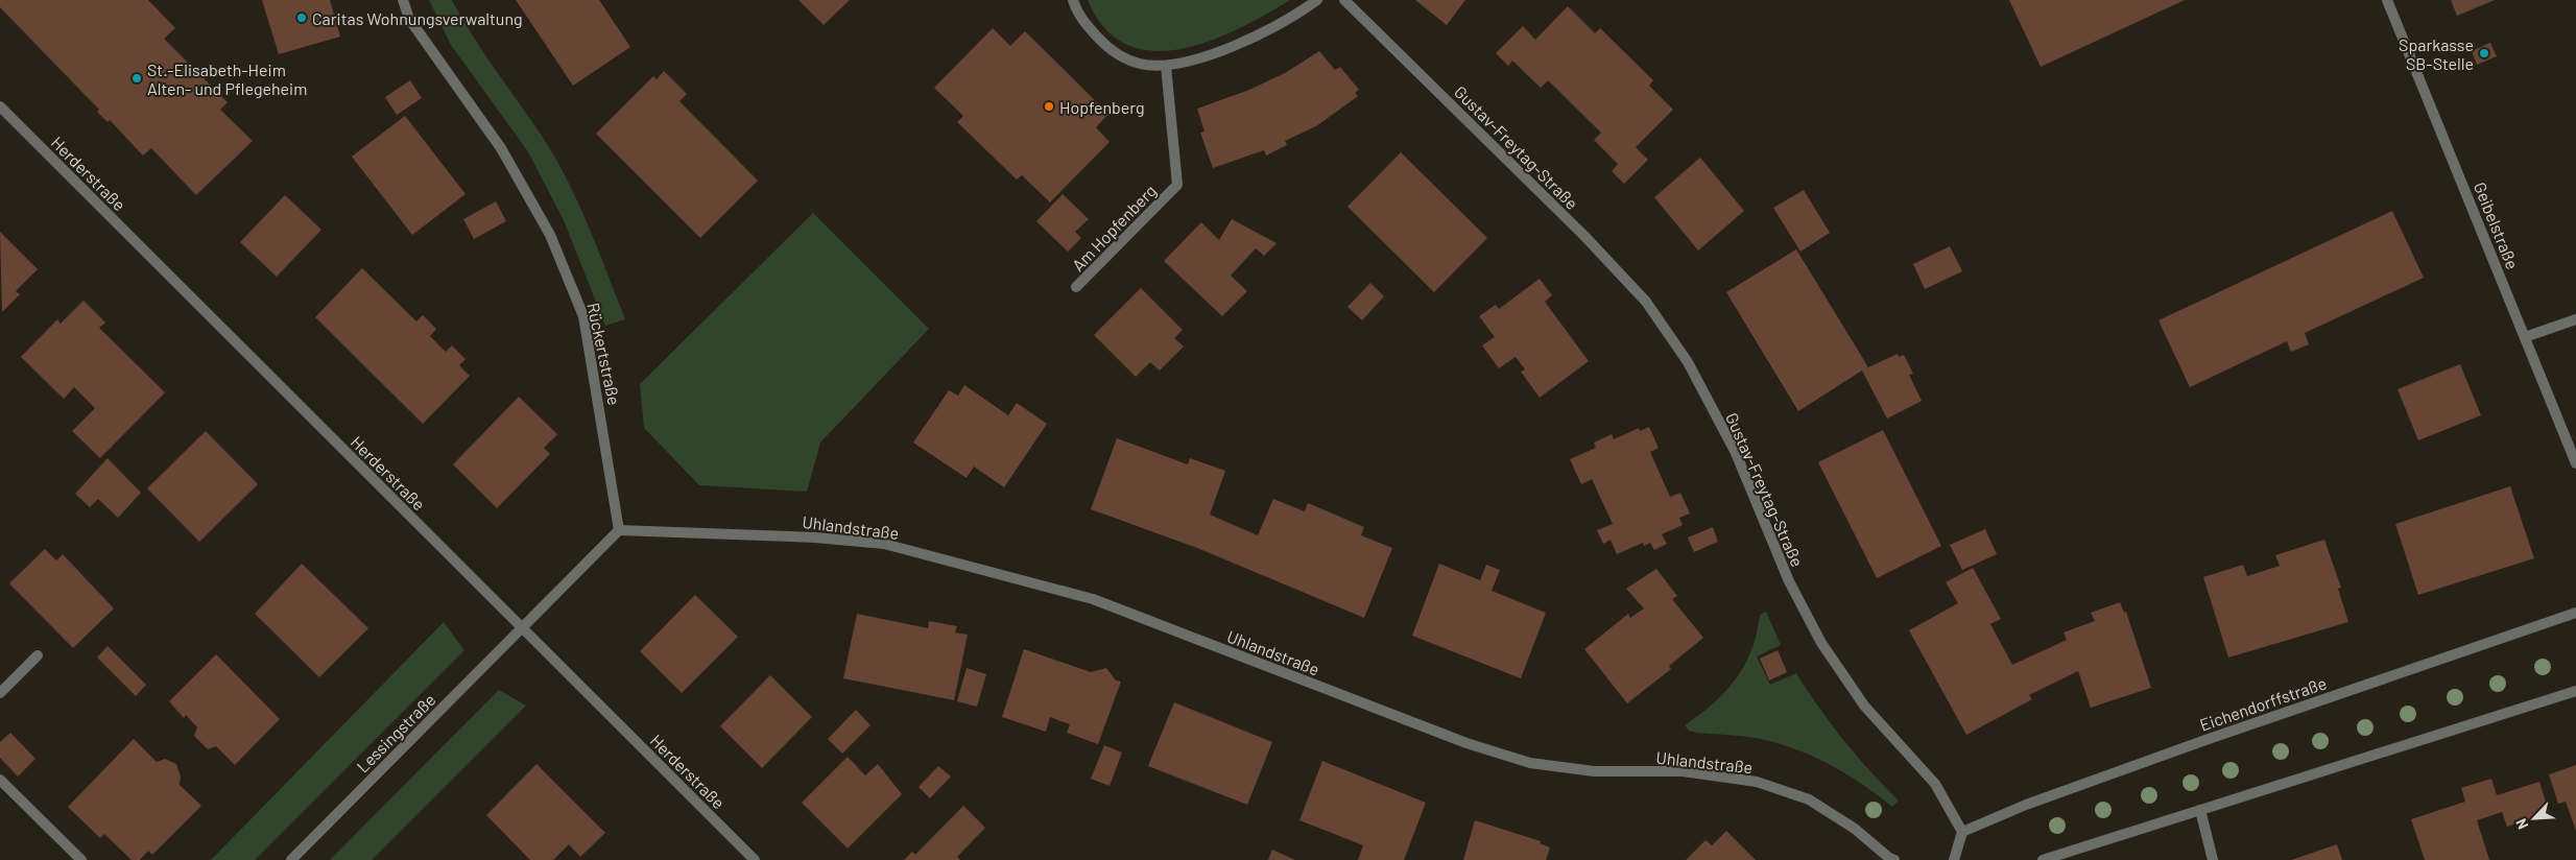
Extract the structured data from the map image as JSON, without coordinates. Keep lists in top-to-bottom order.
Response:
{
  "streets": {
    "street": [
      "Gustav-Freytag-Straße",
      "Herderstraße",
      "Geibelstraße",
      "Am Hopfenberg",
      "Rückertstraße",
      "Uhlandstraße",
      "Eichendorffstraße",
      "Lessingstraße"
    ]
  },
  "crossings": [
    ["Gustav-Freytag-Straße", "Eichendorffstraße"],
    ["Herderstraße", "Lessingstraße"],
    ["Rückertstraße", "Uhlandstraße"]
  ],
  "places": [
    "Caritas Wohnungsverwaltung",
    "Sparkasse SB-Stelle",
    "St.-Elisabeth-Heim Alten- und Pflegeheim",
    "Hopfenberg"
  ],
  "north": "bottom left"
}
